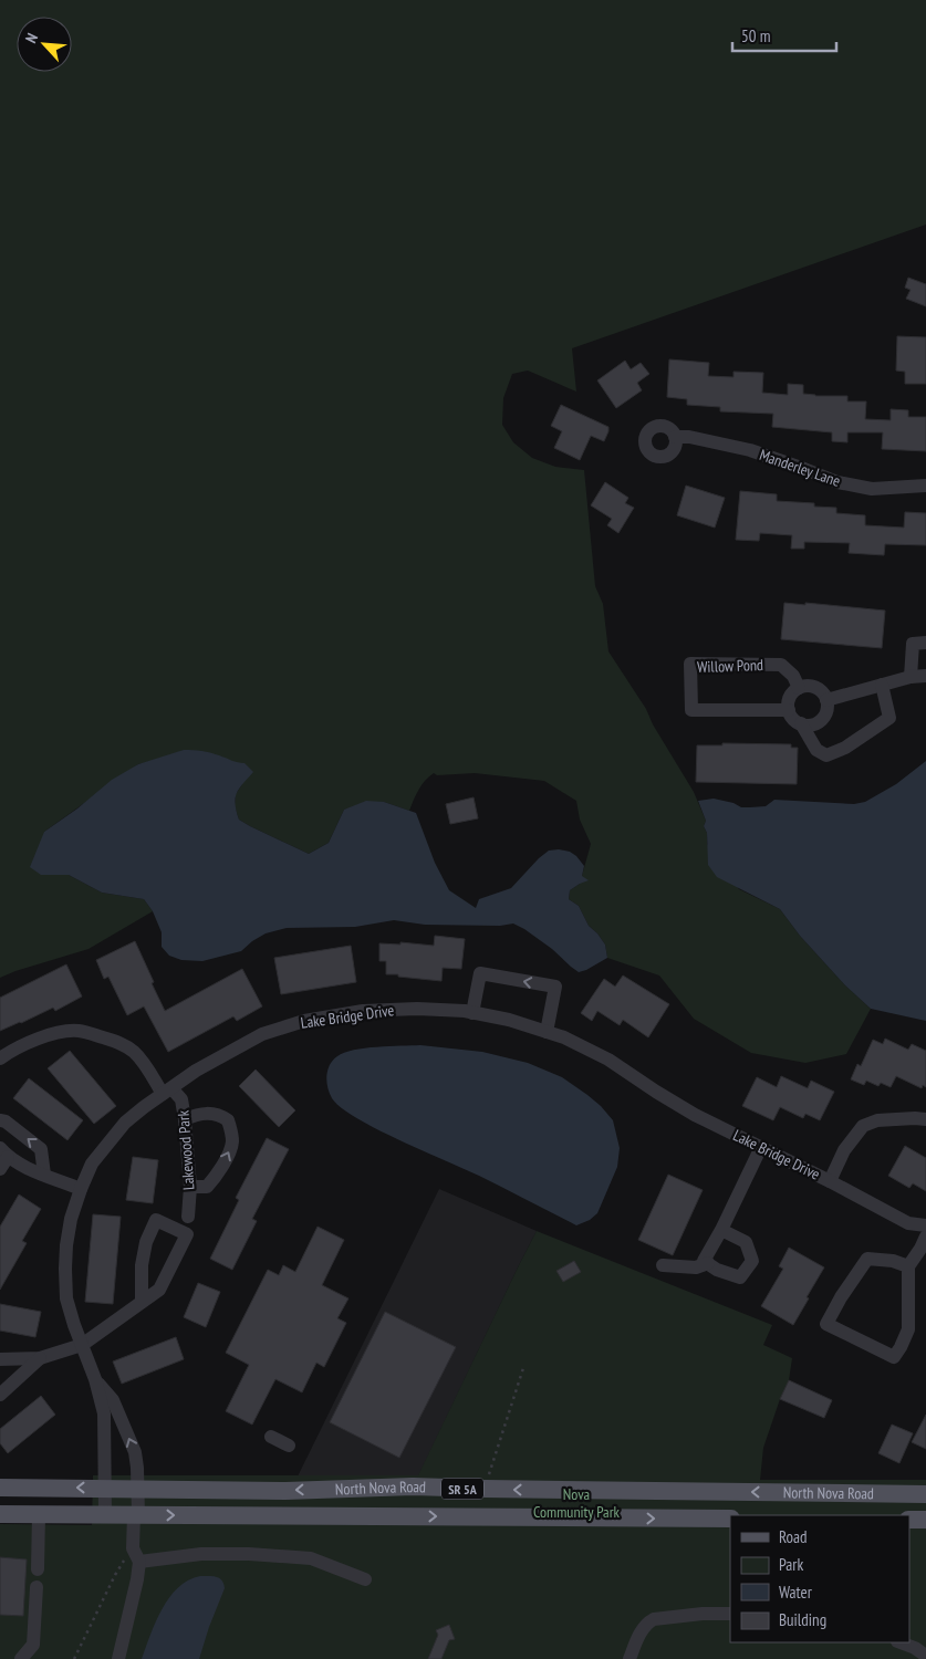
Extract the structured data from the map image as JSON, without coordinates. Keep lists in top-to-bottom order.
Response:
{
  "streets": {
    "main road": ["North Nova Road", "SR 5A"],
    "street": [
      "Manderley Lane",
      "Willow Pond",
      "Lake Bridge Drive",
      "Lakewood Park"
    ]
  },
  "crossings": [
    ["Lake Bridge Drive", "Lakewood Park"],
    ["Lake Bridge Drive", "North Nova Road"]
  ],
  "parks": ["Nova Community Park"],
  "legend": [
    "Road",
    "Park",
    "Water",
    "Building"
  ],
  "scale_bar": "50 m",
  "north": "top left"
}
